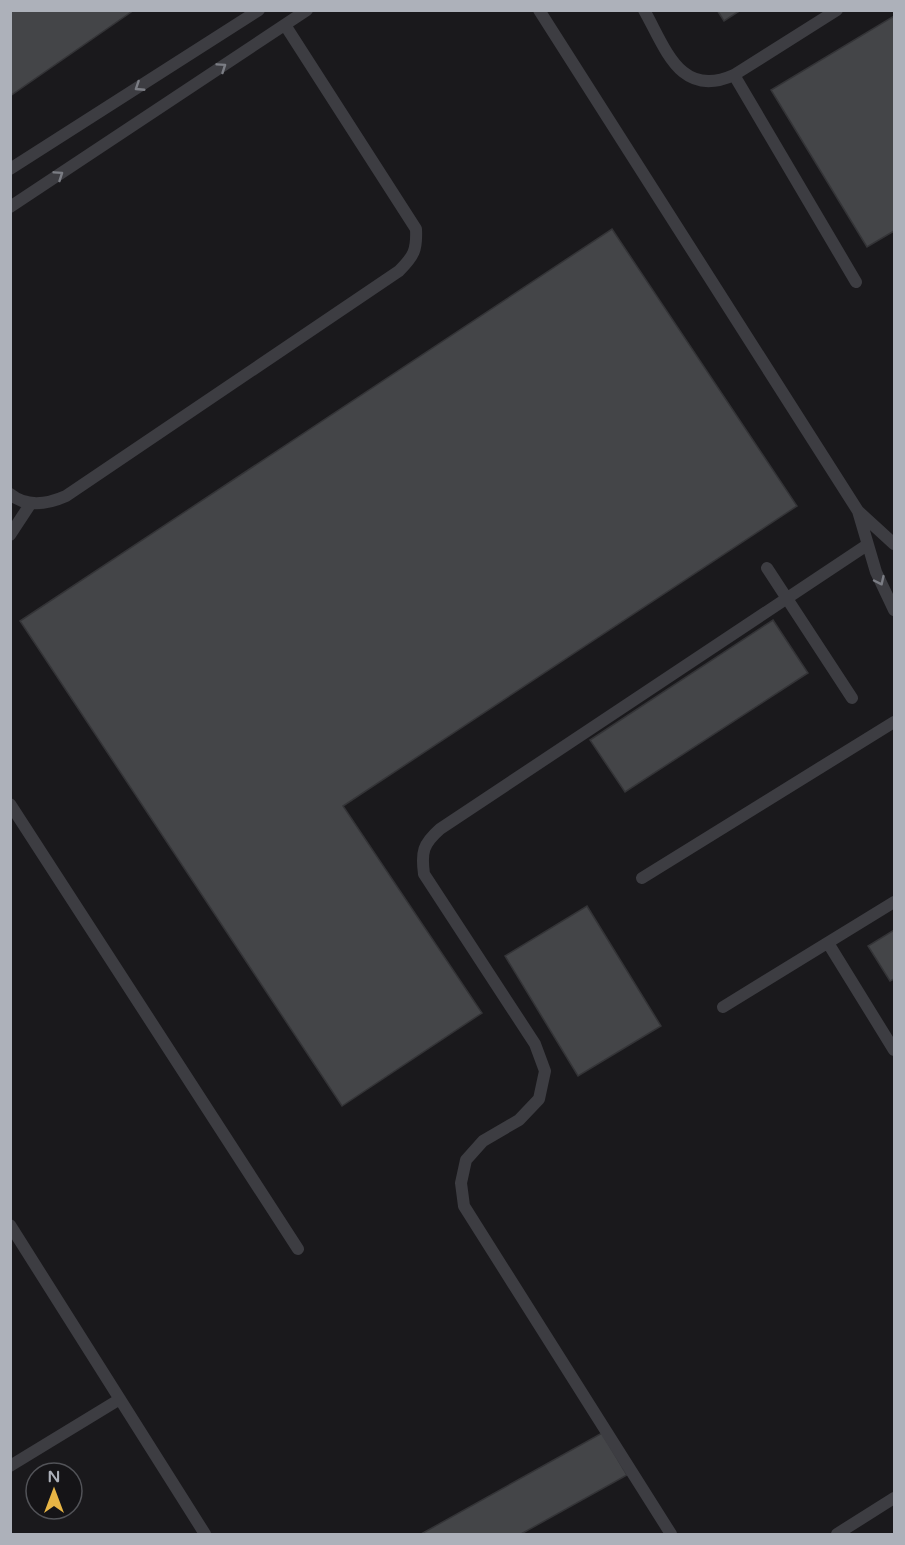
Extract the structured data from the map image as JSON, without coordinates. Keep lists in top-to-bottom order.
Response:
{
  "north": "top"
}
